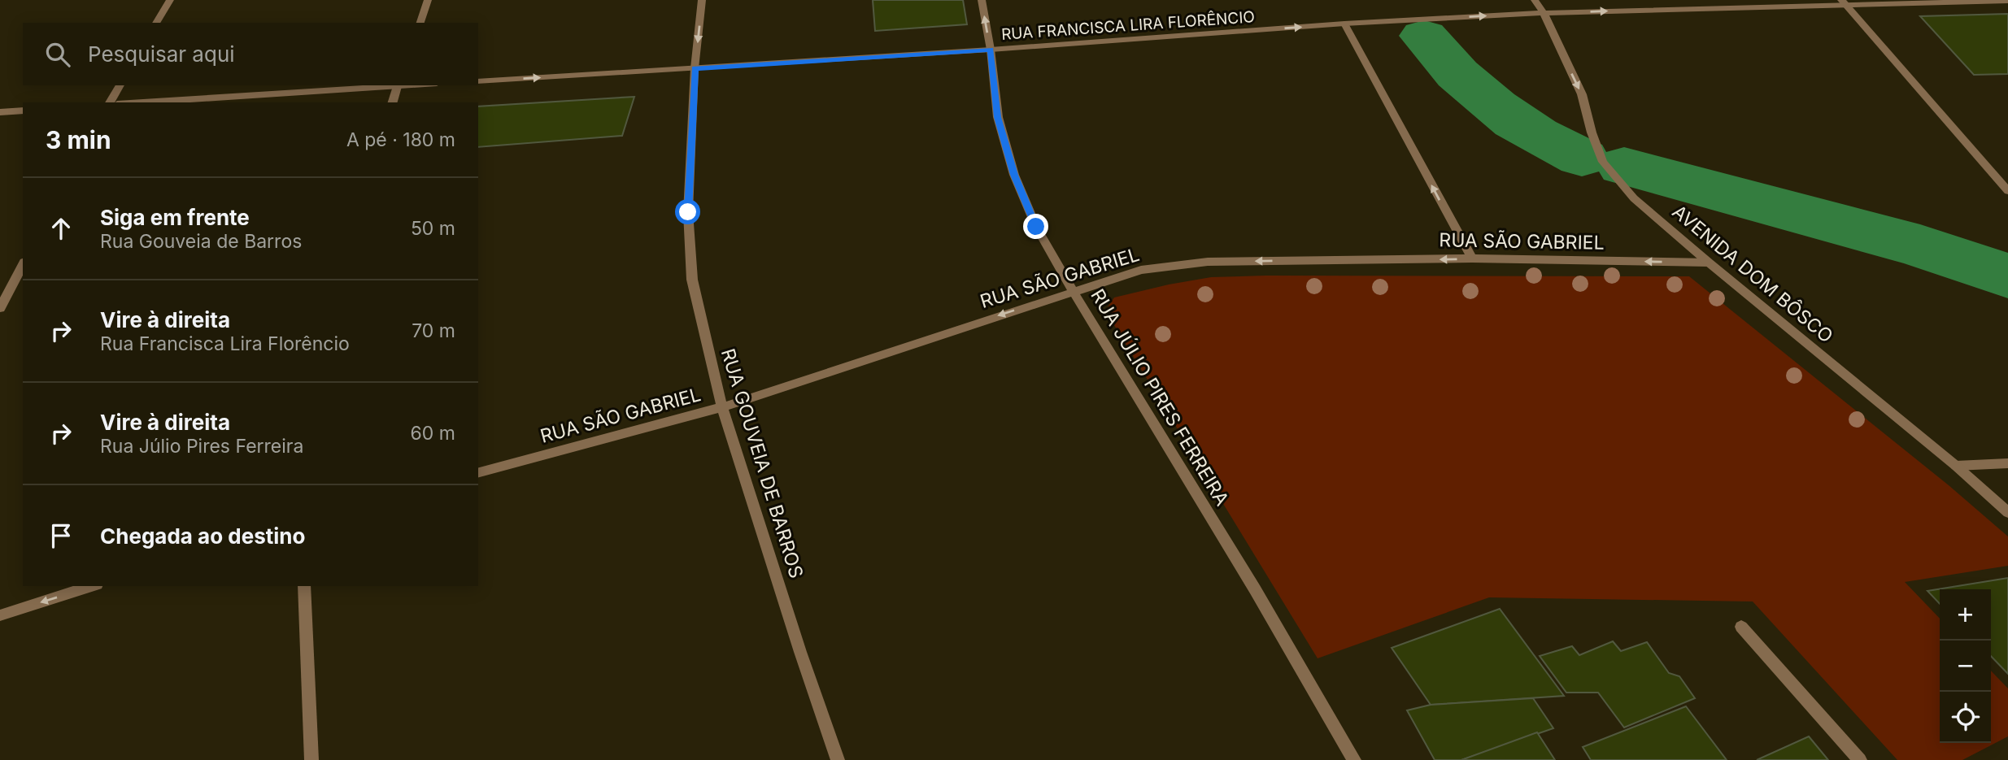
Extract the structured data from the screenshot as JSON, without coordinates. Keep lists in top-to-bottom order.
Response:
{
  "streets": {
    "street": [
      "RUA FRANCISCA LIRA FLORÊNCIO",
      "RUA SÃO GABRIEL",
      "AVENIDA DOM BÔSCO",
      "RUA JÚLIO PIRES FERREIRA",
      "RUA GOUVEIA DE BARROS"
    ]
  },
  "crossings": [
    ["RUA FRANCISCA LIRA FLORÊNCIO", "AVENIDA DOM BÔSCO"],
    ["RUA FRANCISCA LIRA FLORÊNCIO", "RUA JÚLIO PIRES FERREIRA"],
    ["RUA FRANCISCA LIRA FLORÊNCIO", "RUA GOUVEIA DE BARROS"],
    ["RUA SÃO GABRIEL", "AVENIDA DOM BÔSCO"],
    ["RUA SÃO GABRIEL", "RUA JÚLIO PIRES FERREIRA"],
    ["RUA SÃO GABRIEL", "RUA GOUVEIA DE BARROS"]
  ],
  "one_way": ["RUA FRANCISCA LIRA FLORÊNCIO", "RUA SÃO GABRIEL", "AVENIDA DOM BÔSCO"],
  "page": {
    "search": "Pesquisar aqui",
    "heading": ["3 min", "A pé · 180 m"],
    "list": [
      ["Siga em frente", "Rua Gouveia de Barros", "50 m"],
      ["Vire à direita", "Rua Francisca Lira Florêncio", "70 m"],
      ["Vire à direita", "Rua Júlio Pires Ferreira", "60 m"],
      "Chegada ao destino"
    ],
    "map_buttons": ["+", "−"]
  }
}
